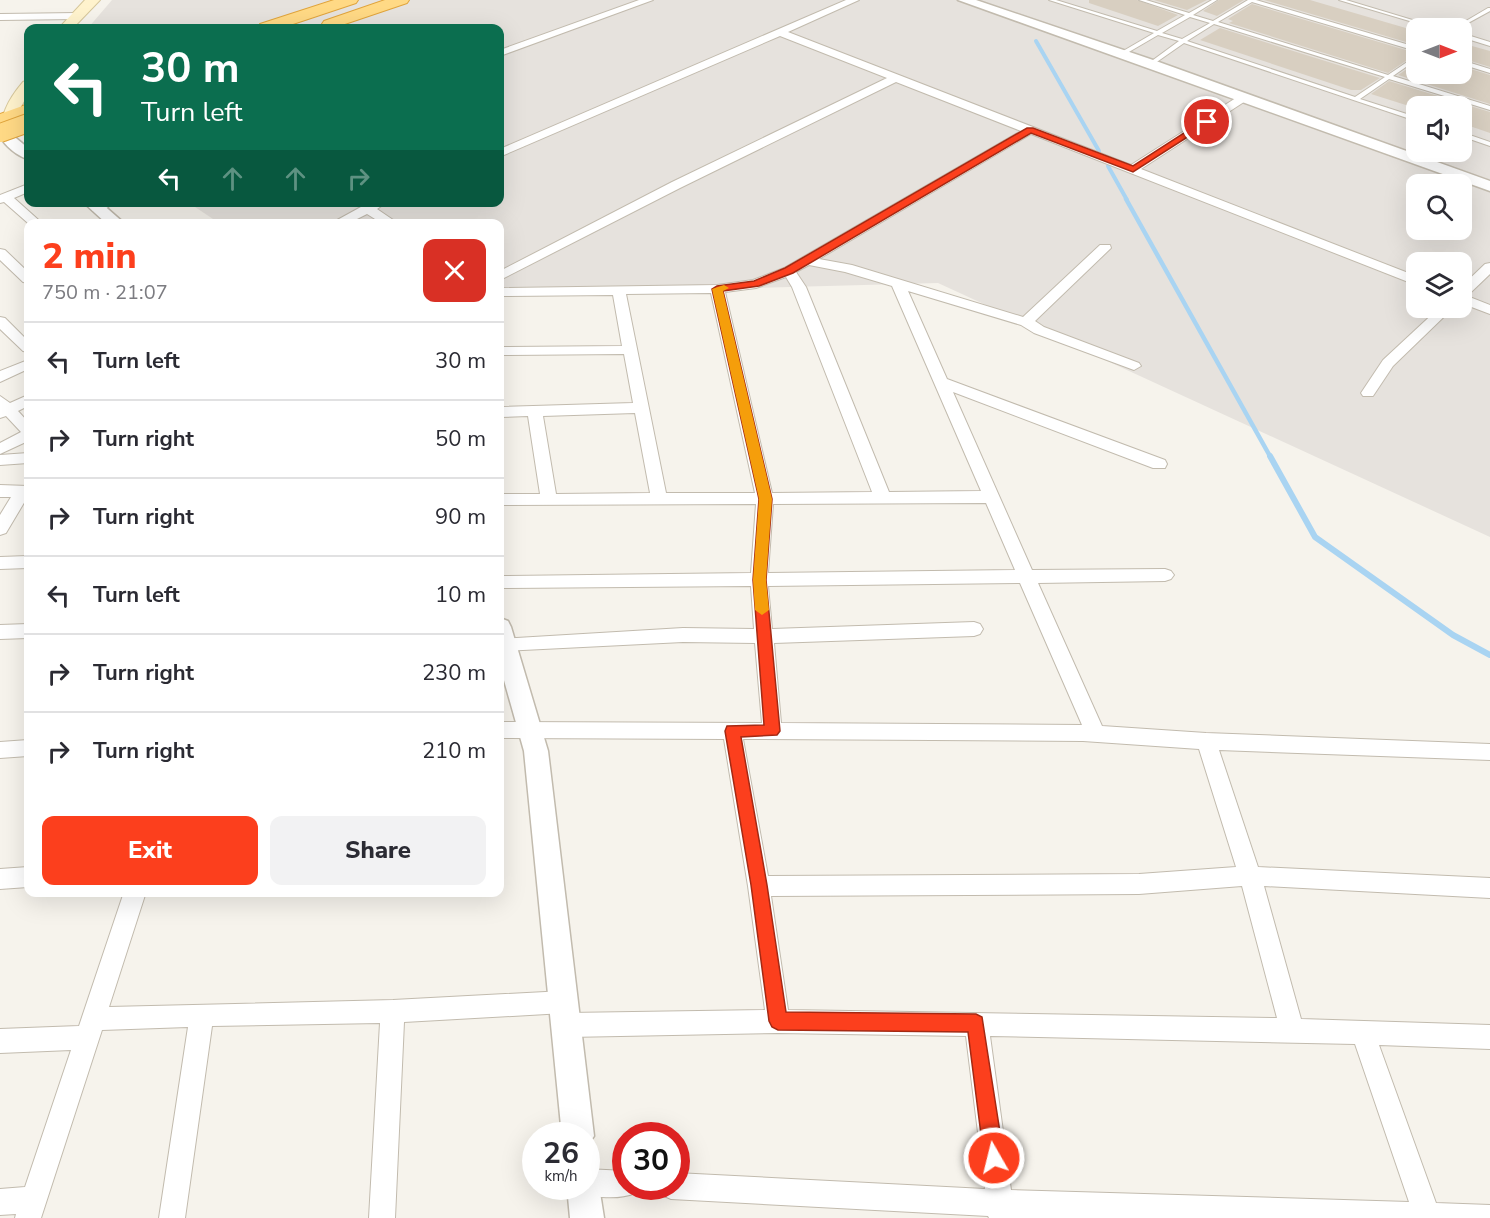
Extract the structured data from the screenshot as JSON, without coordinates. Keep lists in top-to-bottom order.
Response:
{
  "north": "right",
  "page": {
    "turn": ["30 m", "Turn left"],
    "heading": ["2 min", "750 m · 21:07"],
    "list": [
      {
        "name": "Turn left",
        "value": "30 m"
      },
      {
        "name": "Turn right",
        "value": "50 m"
      },
      {
        "name": "Turn right",
        "value": "90 m"
      },
      {
        "name": "Turn left",
        "value": "10 m"
      },
      {
        "name": "Turn right",
        "value": "230 m"
      },
      {
        "name": "Turn right",
        "value": "210 m"
      }
    ],
    "buttons": ["Exit", "Share"],
    "speed": "26 km/h",
    "limit": "30"
  }
}
